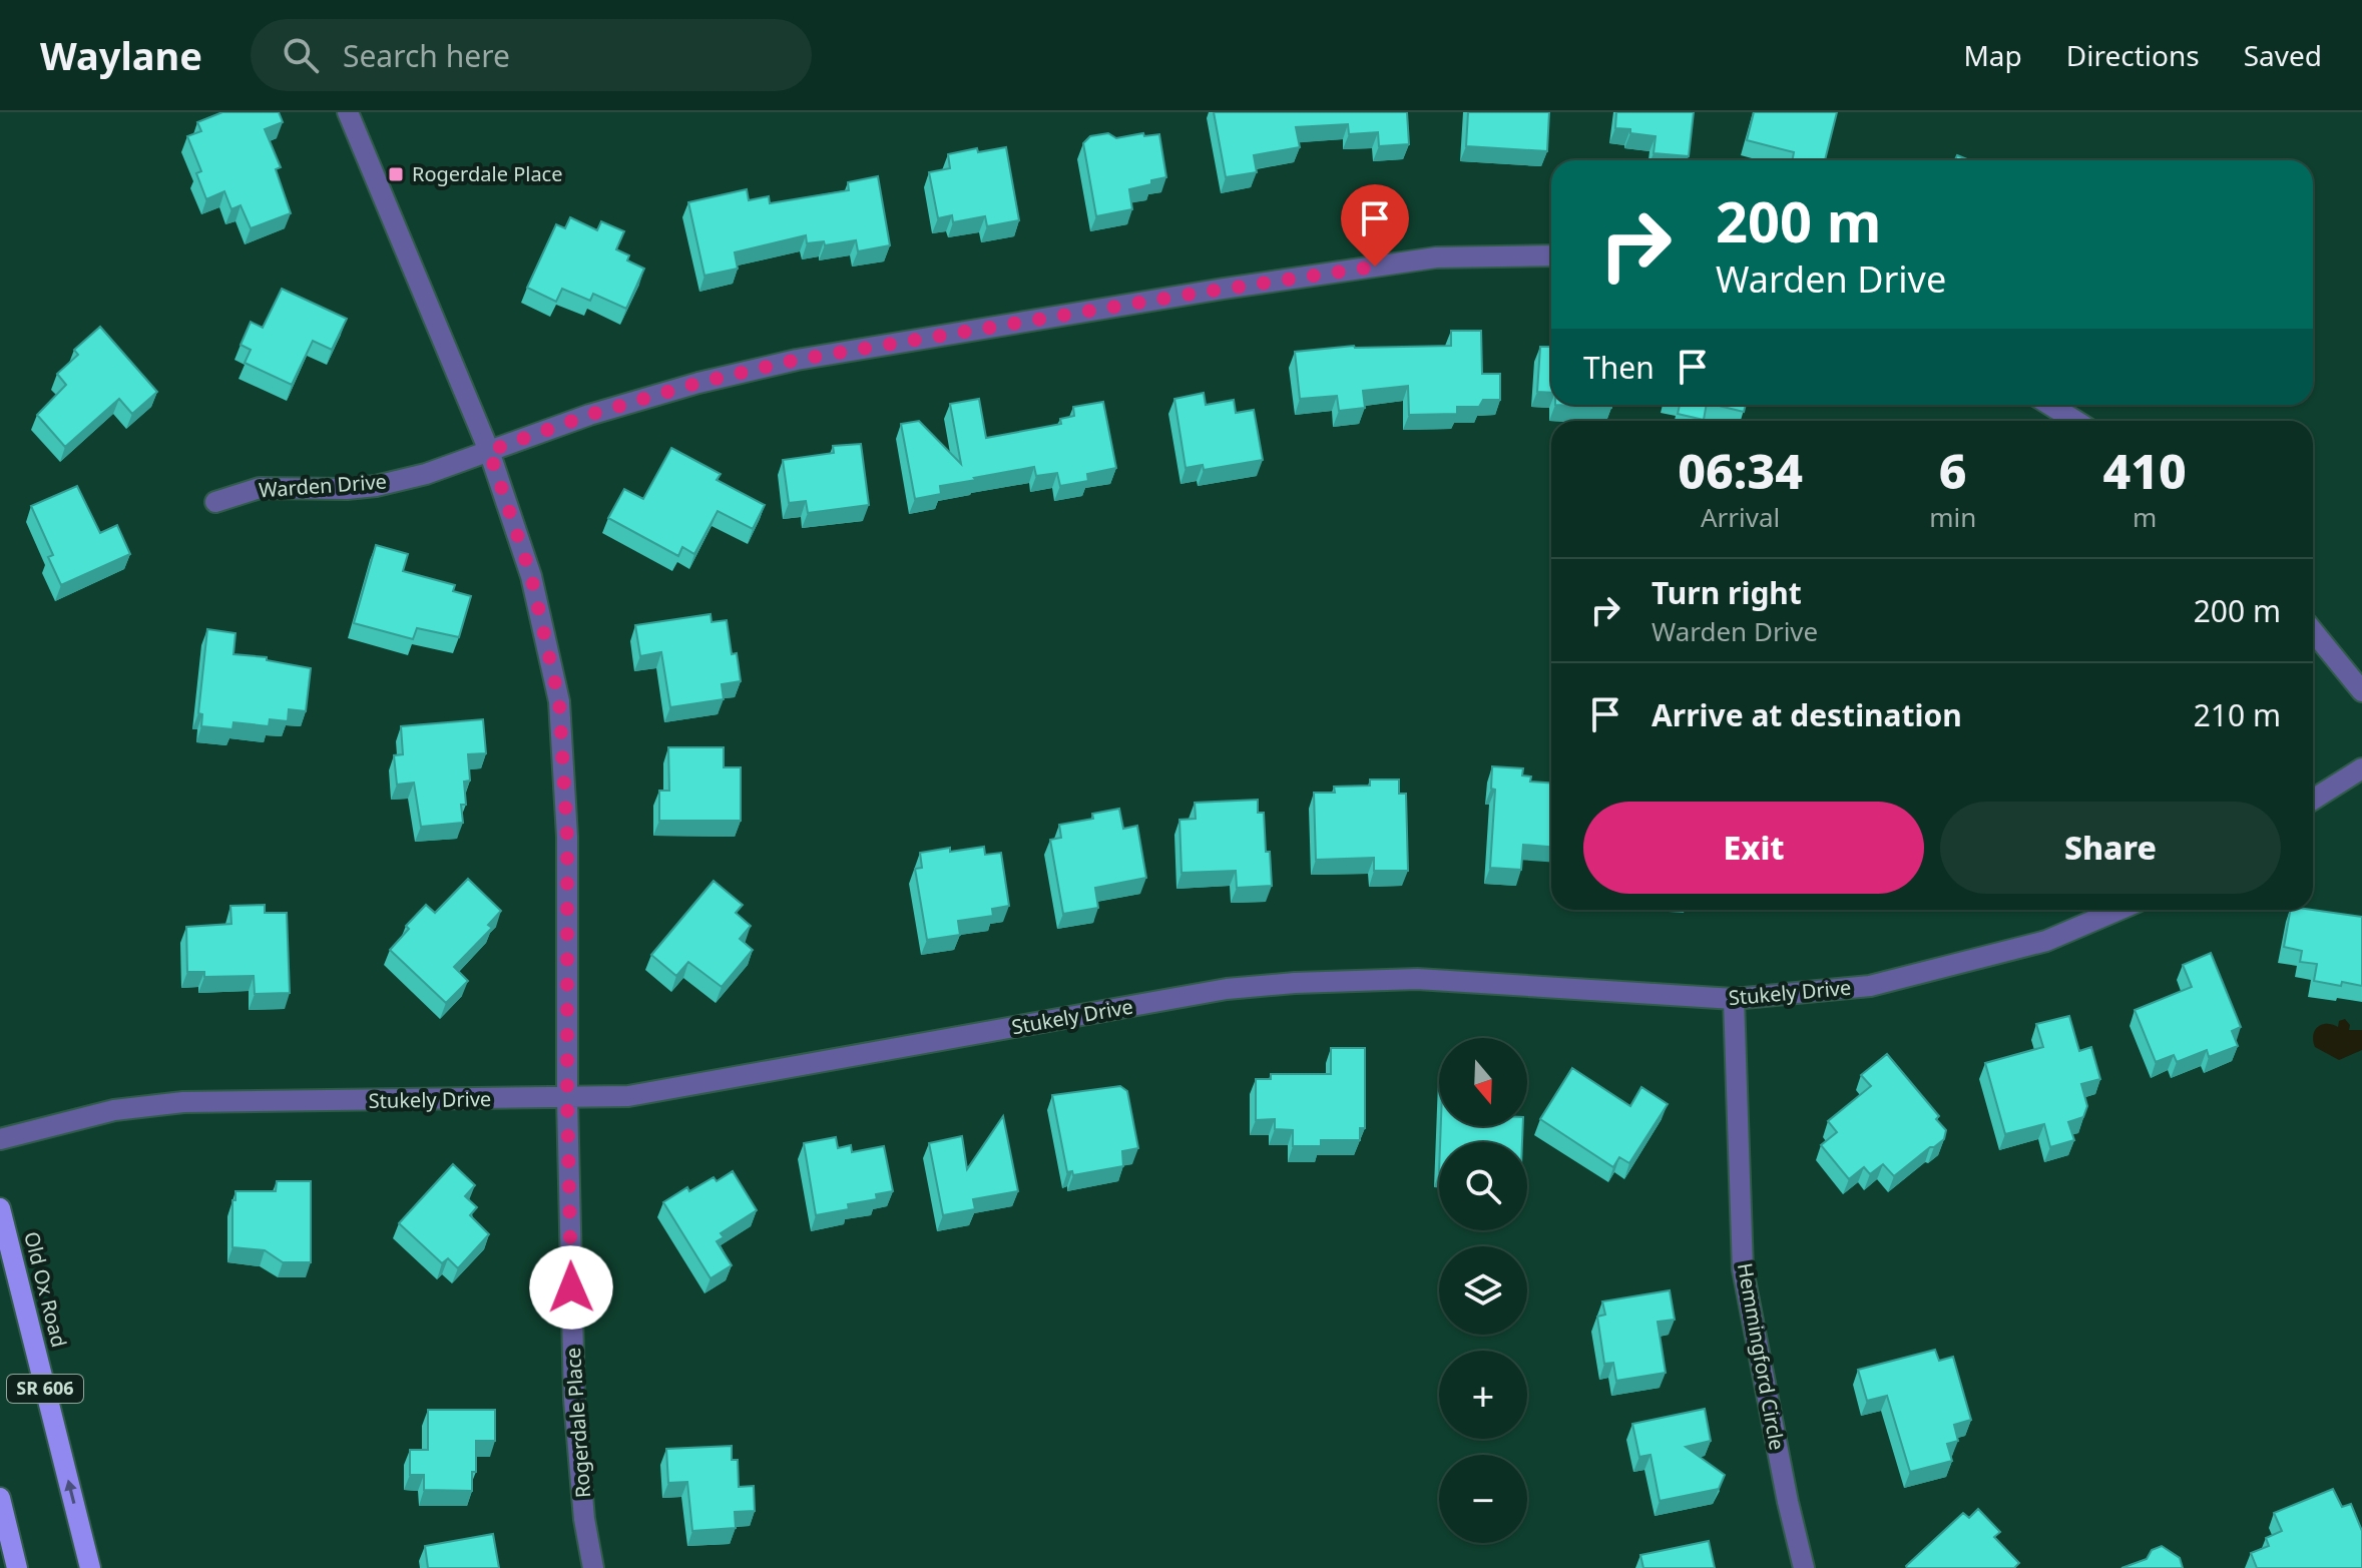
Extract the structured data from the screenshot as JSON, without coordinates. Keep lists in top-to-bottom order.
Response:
{
  "streets": {
    "main road": ["Old Ox Road", "SR 606"],
    "street": [
      "Warden Drive",
      "Stukely Drive",
      "Hemmingford Circle",
      "Rogerdale Place"
    ]
  },
  "crossings": [
    ["Warden Drive", "Rogerdale Place"],
    ["Stukely Drive", "Hemmingford Circle"],
    ["Stukely Drive", "Rogerdale Place"]
  ],
  "one_way": ["Old Ox Road"],
  "places": {
    "transit": ["Rogerdale Place"]
  },
  "north": "bottom",
  "page": {
    "header": "Waylane",
    "search": "Search here",
    "nav": ["Map", "Directions", "Saved"],
    "turn": ["200 m", "Warden Drive"],
    "then": "Then",
    "eta": [
      "06:34",
      "Arrival",
      "6",
      "min",
      "410",
      "m"
    ],
    "list": [
      {
        "name": "Turn right",
        "note": "Warden Drive",
        "value": "200 m"
      },
      {
        "name": "Arrive at destination",
        "value": "210 m"
      }
    ],
    "buttons": ["Exit", "Share"],
    "map_buttons": ["+", "−"]
  }
}
